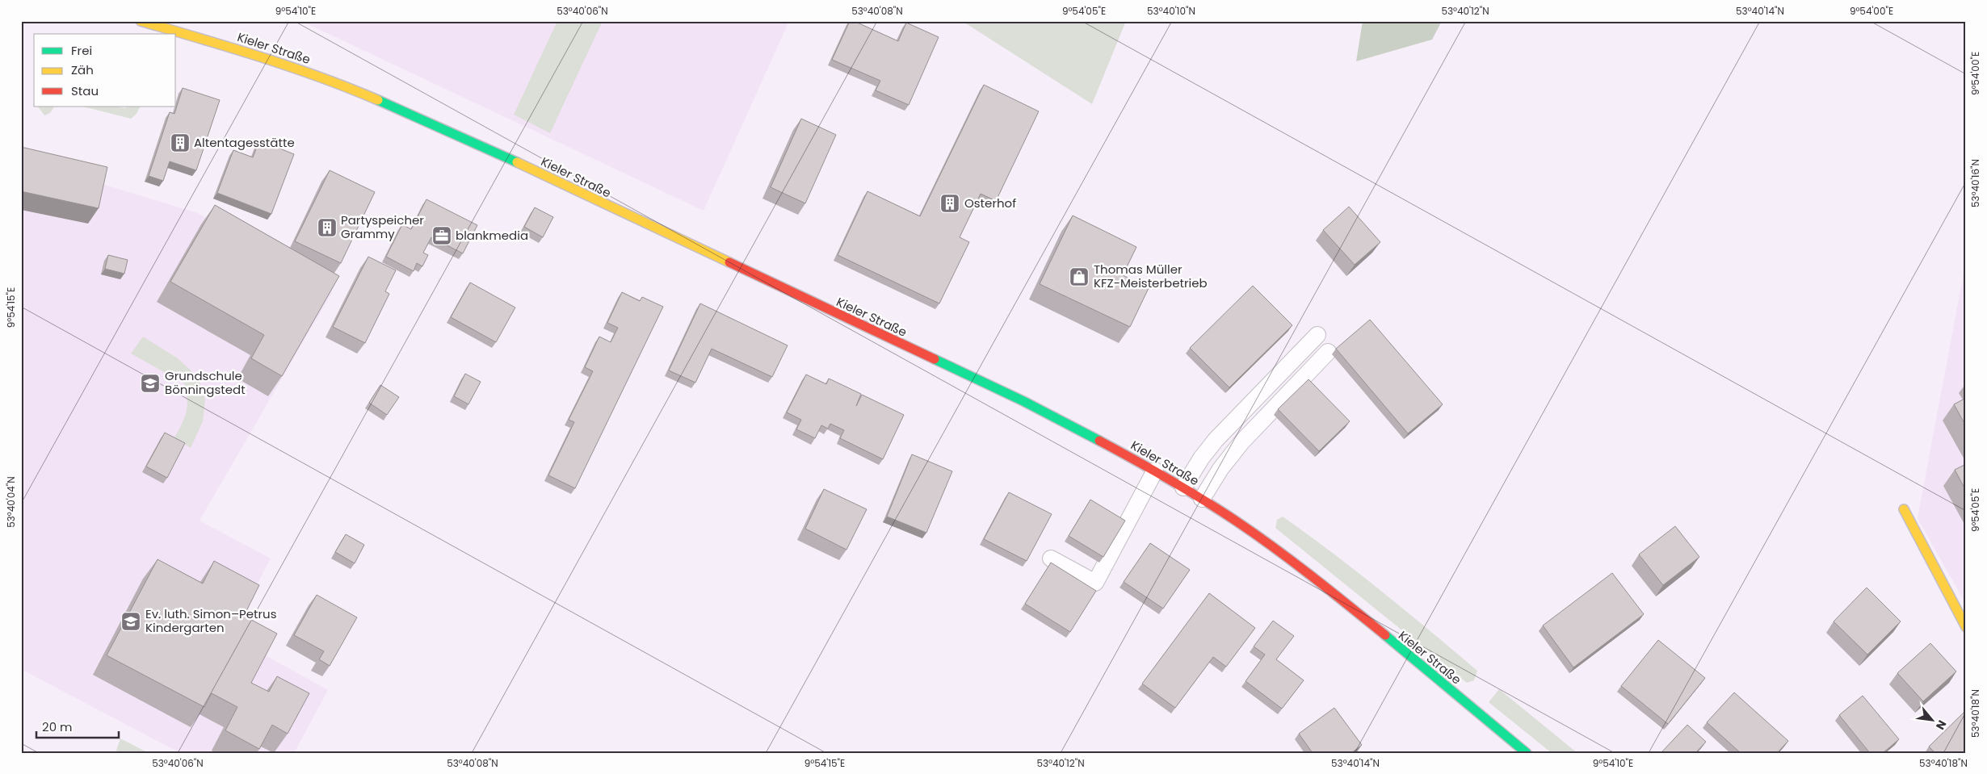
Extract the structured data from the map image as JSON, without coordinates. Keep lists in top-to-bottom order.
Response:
{
  "streets": {
    "main road": ["Kieler Straße"]
  },
  "places": {
    "building": ["Altentagesstätte", "Osterhof", "Partyspeicher Grammy"],
    "office": ["blankmedia"],
    "shop": ["Thomas Müller KFZ-Meisterbetrieb"],
    "school or university": ["Grundschule Bönningstedt", "Ev. luth. Simon–Petrus Kindergarten"]
  },
  "legend": ["Frei", "Zäh", "Stau"],
  "scale_bar": "20 m",
  "north": "bottom right",
  "coordinates": [
    "9°54'10\"E",
    "53°40'06\"N",
    "53°40'08\"N",
    "9°54'05\"E",
    "53°40'10\"N",
    "53°40'12\"N",
    "53°40'14\"N",
    "9°54'00\"E",
    "53°40'16\"N",
    "9°54'15\"E",
    "53°40'04\"N",
    "53°40'18\"N"
  ]
}
